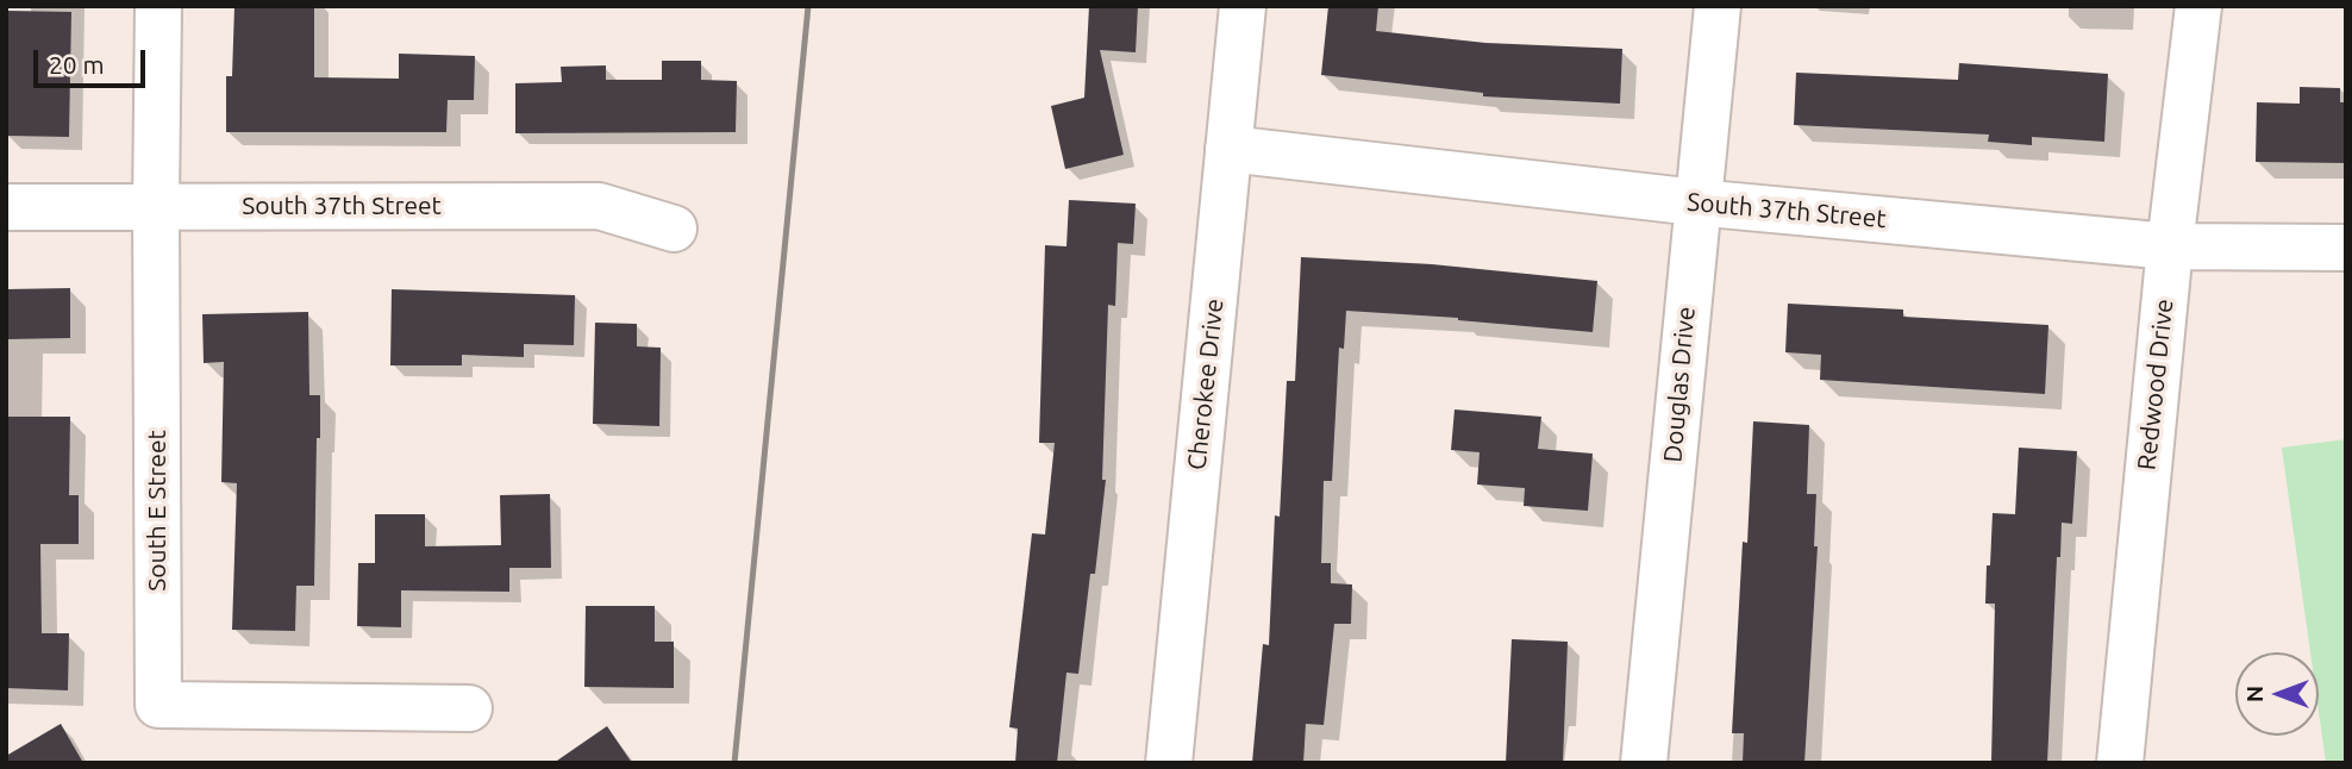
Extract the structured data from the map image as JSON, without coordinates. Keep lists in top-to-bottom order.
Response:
{
  "streets": {
    "street": [
      "South 37th Street",
      "Cherokee Drive",
      "Douglas Drive",
      "Redwood Drive",
      "South E Street"
    ]
  },
  "crossings": [
    ["South 37th Street", "Cherokee Drive"],
    ["South 37th Street", "Douglas Drive"],
    ["South 37th Street", "Redwood Drive"],
    ["South 37th Street", "South E Street"]
  ],
  "scale_bar": "20 m",
  "north": "left"
}
